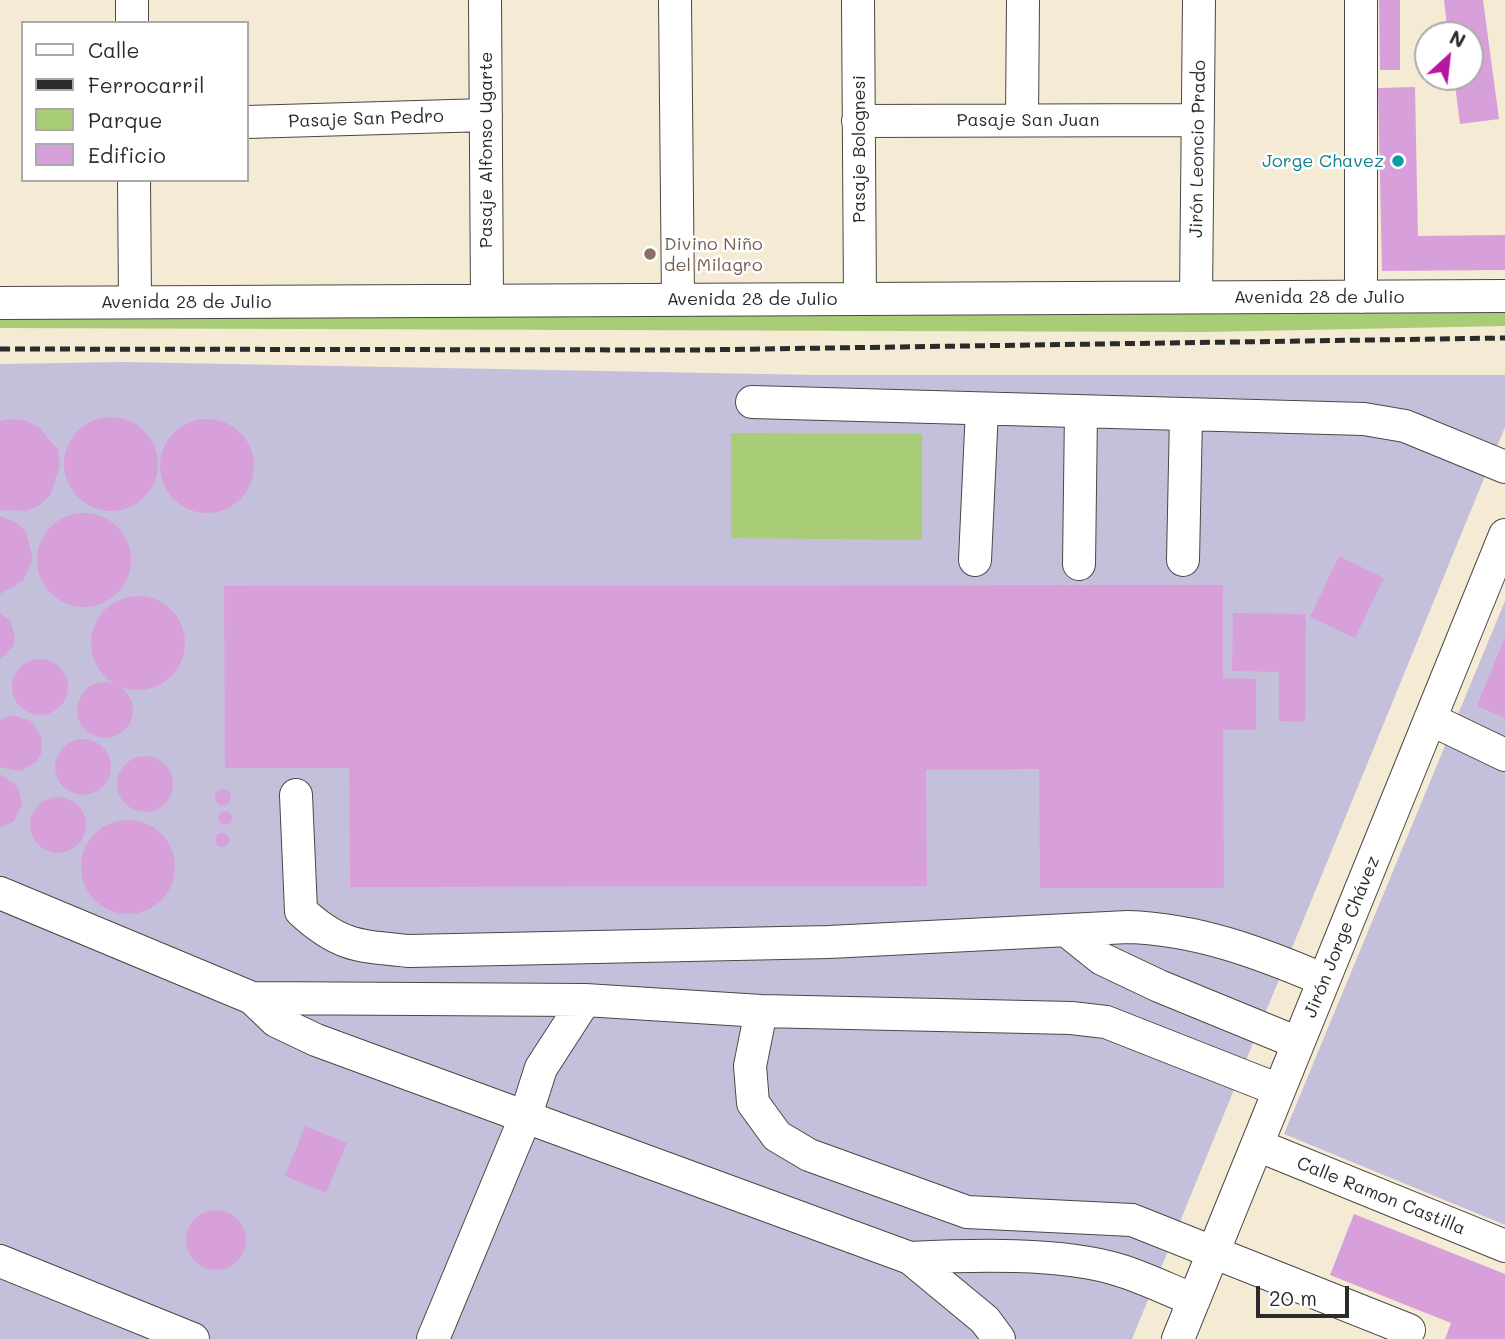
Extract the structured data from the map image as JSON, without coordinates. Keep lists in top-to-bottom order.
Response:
{
  "streets": {
    "street": [
      "Pasaje San Pedro",
      "Pasaje San Juan",
      "Pasaje Bolognesi",
      "Jirón Leoncio Prado",
      "Pasaje Alfonso Ugarte",
      "Avenida 28 de Julio",
      "Jirón Jorge Chávez",
      "Calle Ramon Castilla"
    ]
  },
  "crossings": [
    ["Pasaje San Pedro", "Pasaje Alfonso Ugarte"],
    ["Pasaje San Juan", "Pasaje Bolognesi"],
    ["Pasaje San Juan", "Jirón Leoncio Prado"],
    ["Pasaje Bolognesi", "Avenida 28 de Julio"],
    ["Jirón Leoncio Prado", "Avenida 28 de Julio"],
    ["Pasaje Alfonso Ugarte", "Avenida 28 de Julio"],
    ["Jirón Jorge Chávez", "Calle Ramon Castilla"]
  ],
  "places": ["Jorge Chavez", "Divino Niño del Milagro"],
  "legend": [
    "Calle",
    "Ferrocarril",
    "Parque",
    "Edificio"
  ],
  "scale_bar": "20 m",
  "north": "top right"
}
